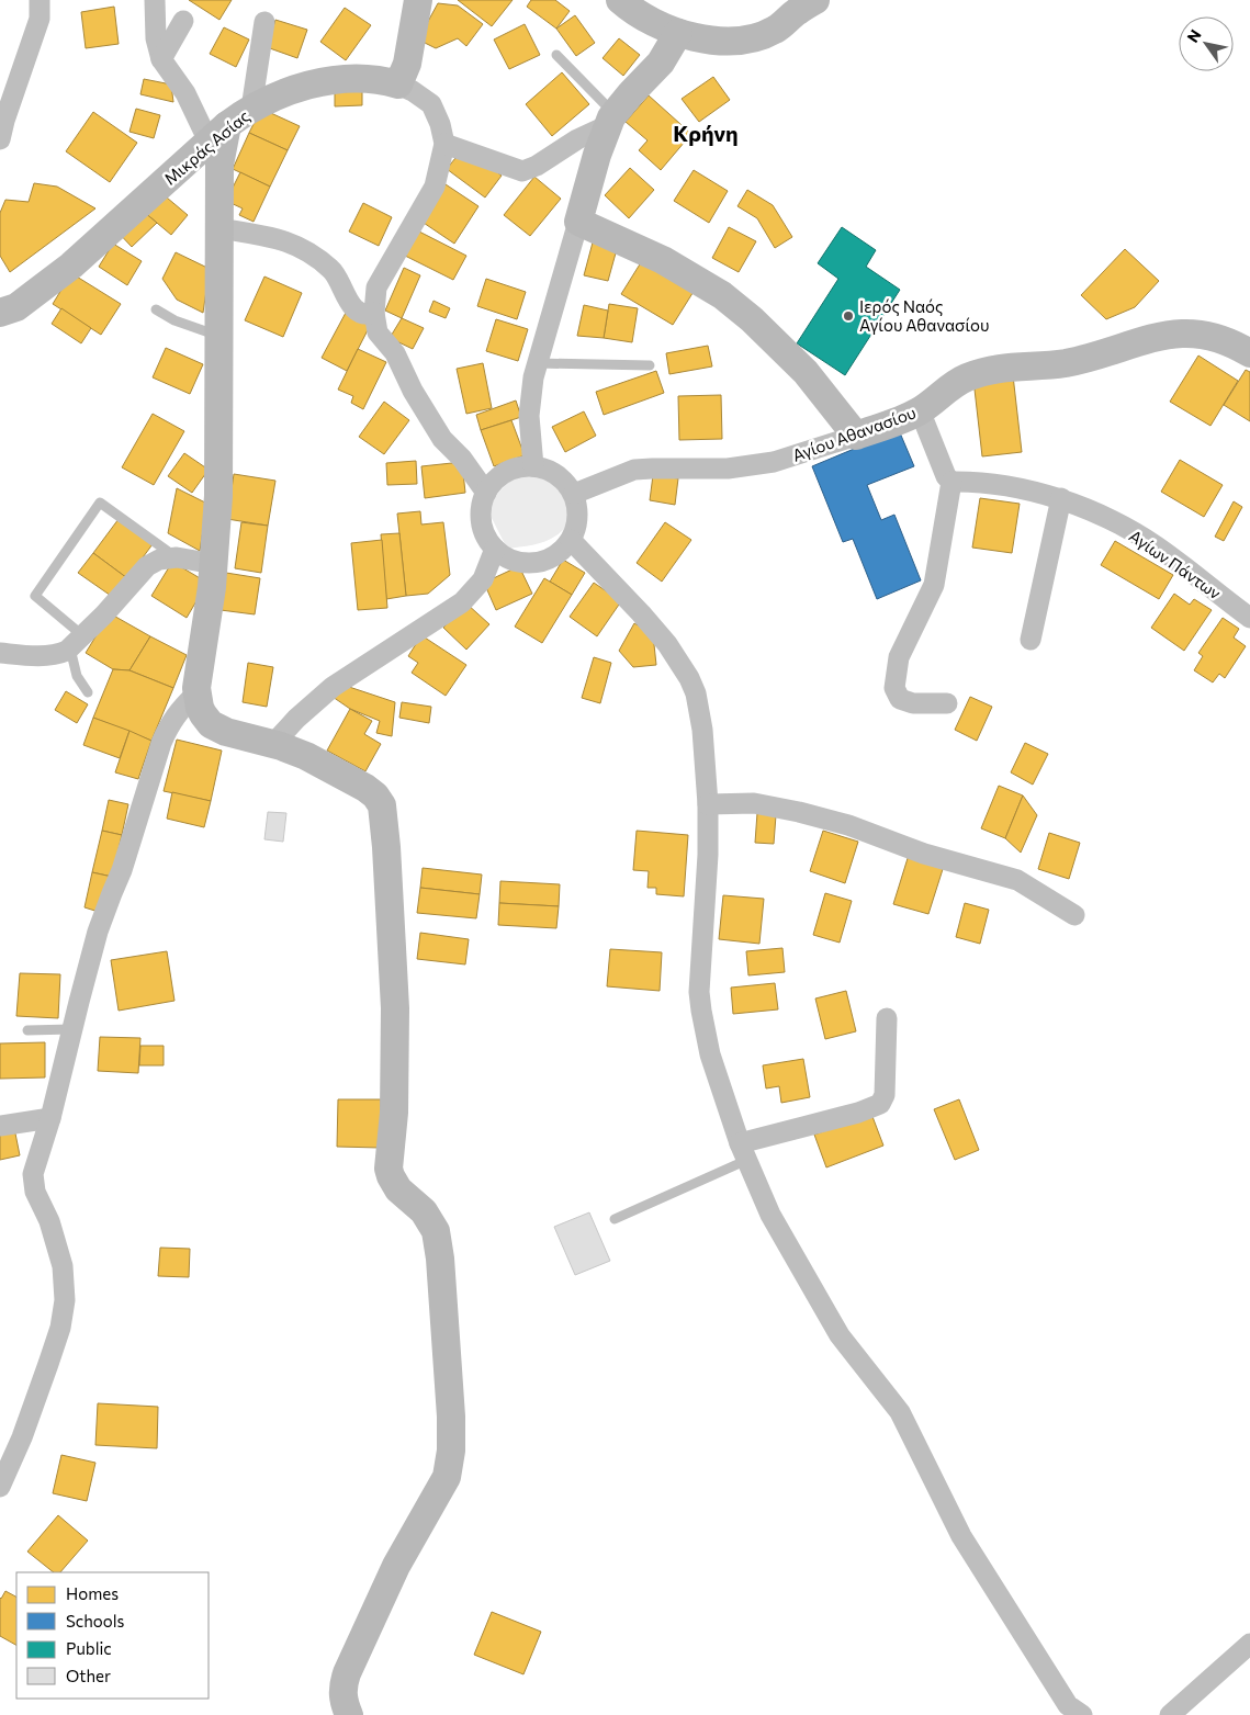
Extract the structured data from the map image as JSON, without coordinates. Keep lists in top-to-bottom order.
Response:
{
  "streets": {
    "street": ["Μικράς Ασίας", "Αγίου Αθανασίου", "Αγίων Πάντων"]
  },
  "districts": ["Κρήνη"],
  "places": ["Ιερός Ναός Αγίου Αθανασίου"],
  "legend": [
    "Homes",
    "Schools",
    "Public",
    "Other"
  ],
  "north": "top left"
}
